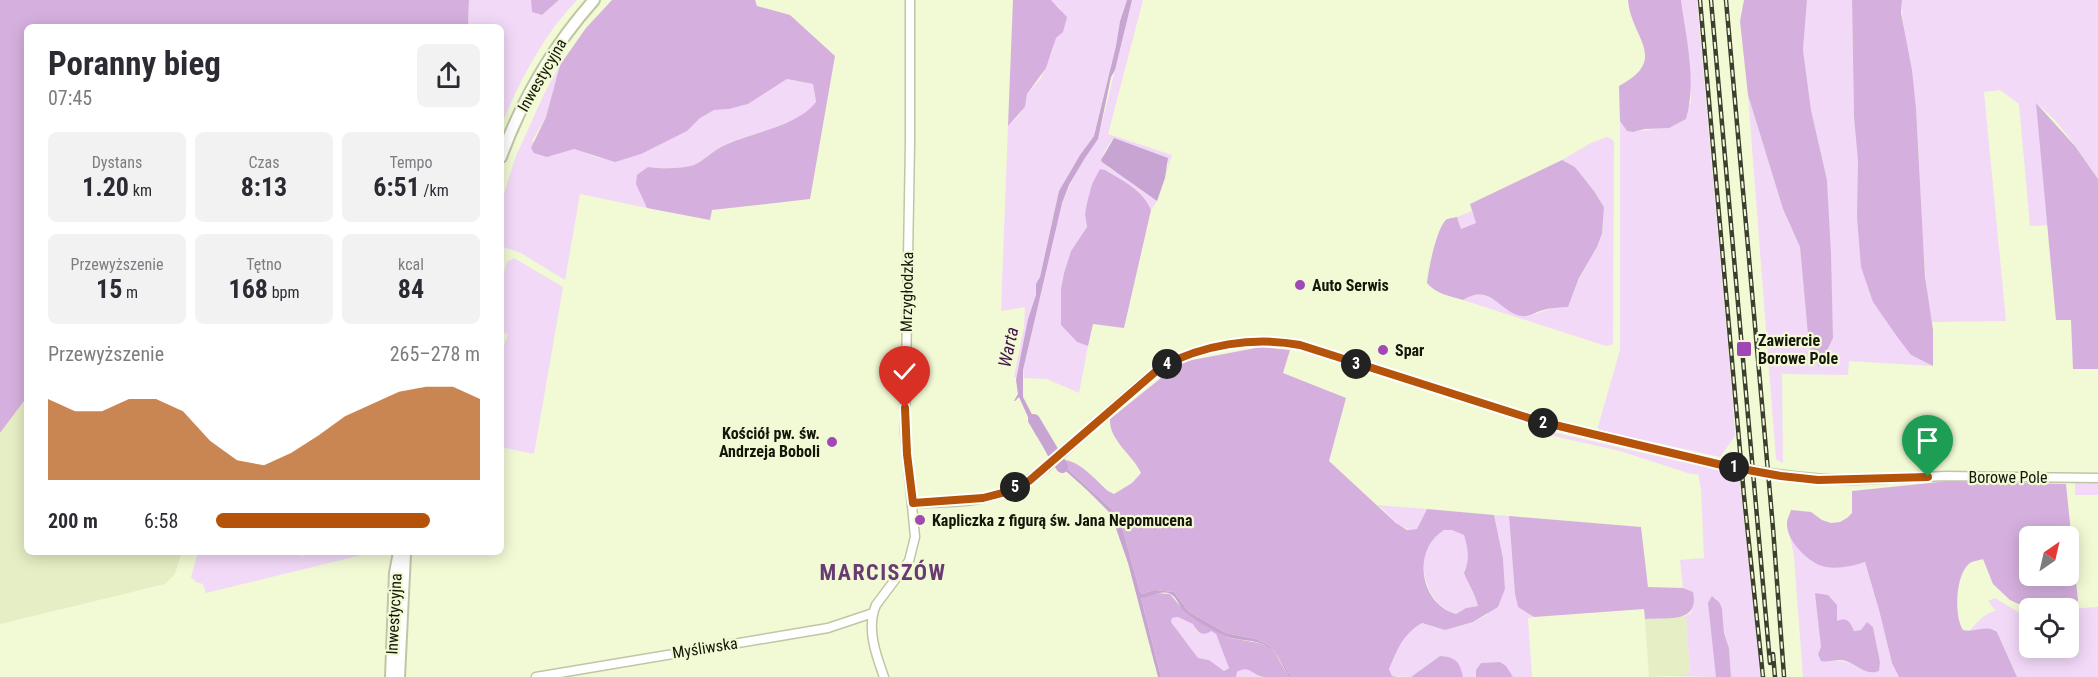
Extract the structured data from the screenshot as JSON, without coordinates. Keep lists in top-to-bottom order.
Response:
{
  "streets": {
    "main road": ["Inwestycyjna"],
    "street": ["Mrzygłodzka", "Borowe Pole", "Myśliwska"]
  },
  "crossings": [
    ["Mrzygłodzka", "Borowe Pole"],
    ["Mrzygłodzka", "Myśliwska"]
  ],
  "districts": ["MARCISZÓW"],
  "water": ["Warta"],
  "places": {
    "other": [
      "Auto Serwis",
      "Spar",
      "Kościół pw. św. Andrzeja Boboli",
      "Kapliczka z figurą św. Jana Nepomucena"
    ],
    "transit": ["Zawiercie Borowe Pole"]
  },
  "north": "top right",
  "page": {
    "heading": ["Poranny bieg", "07:45"],
    "stats": [
      ["Dystans", "1.20 km"],
      ["Czas", "8:13"],
      ["Tempo", "6:51 /km"],
      ["Przewyższenie", "15 m"],
      ["Tętno", "168 bpm"],
      ["kcal", "84"]
    ],
    "chart": ["Przewyższenie", "265–278 m"],
    "pins": [
      "3",
      "4",
      "2",
      "1",
      "5"
    ],
    "list": [
      {
        "name": "200 m",
        "note": "6:58"
      }
    ]
  }
}
